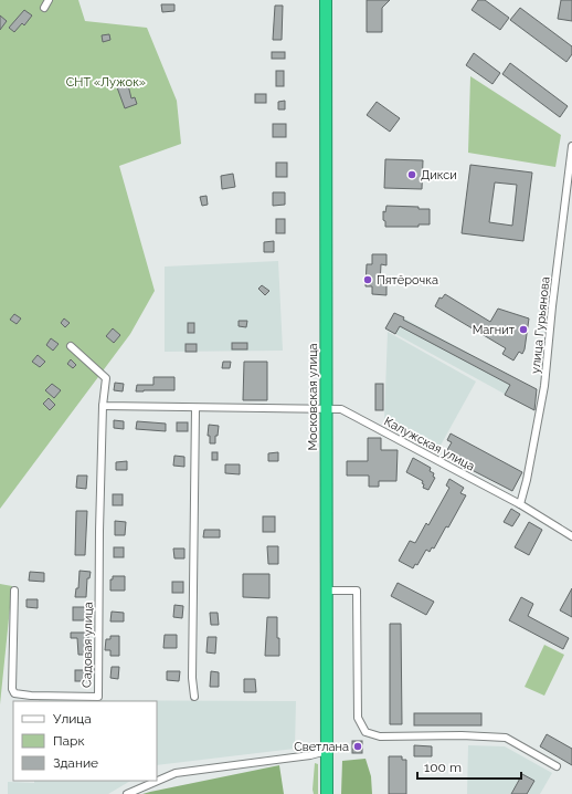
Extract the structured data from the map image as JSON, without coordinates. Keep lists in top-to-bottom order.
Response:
{
  "streets": {
    "highway": ["Московская улица"],
    "street": ["улица Гурьянова", "Калужская улица", "Садовая улица"]
  },
  "crossings": [
    ["улица Гурьянова", "Калужская улица"],
    ["Московская улица", "Калужская улица"],
    ["Калужская улица", "Садовая улица"]
  ],
  "parks": ["СНТ «Лужок»"],
  "places": [
    "Дикси",
    "Пятёрочка",
    "Магнит",
    "Светлана"
  ],
  "legend": ["Улица", "Парк", "Здание"],
  "scale_bar": "100 m"
}
